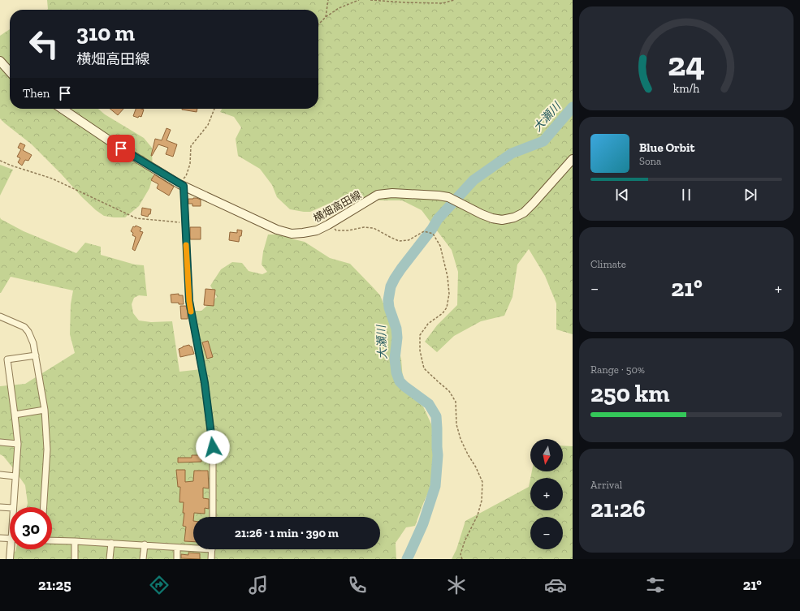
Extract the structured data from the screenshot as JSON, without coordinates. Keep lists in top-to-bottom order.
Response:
{
  "streets": {
    "main road": ["横畑高田線"]
  },
  "water": ["大瀬川"],
  "north": "bottom",
  "page": {
    "turn": ["310 m", "横畑高田線"],
    "then": "Then",
    "song": ["Blue Orbit", "Sona"],
    "tile": [
      "Climate",
      ["Range · 50%", "250 km"],
      ["Arrival", "21:26"]
    ],
    "heat": ["−", "21°", "+"],
    "map_buttons": ["+", "−"],
    "limit": "30",
    "trip": "21:26 · 1 min · 390 m",
    "tabs": ["21:25", "21°"],
    "gauge": ["24", "km/h"]
  }
}
